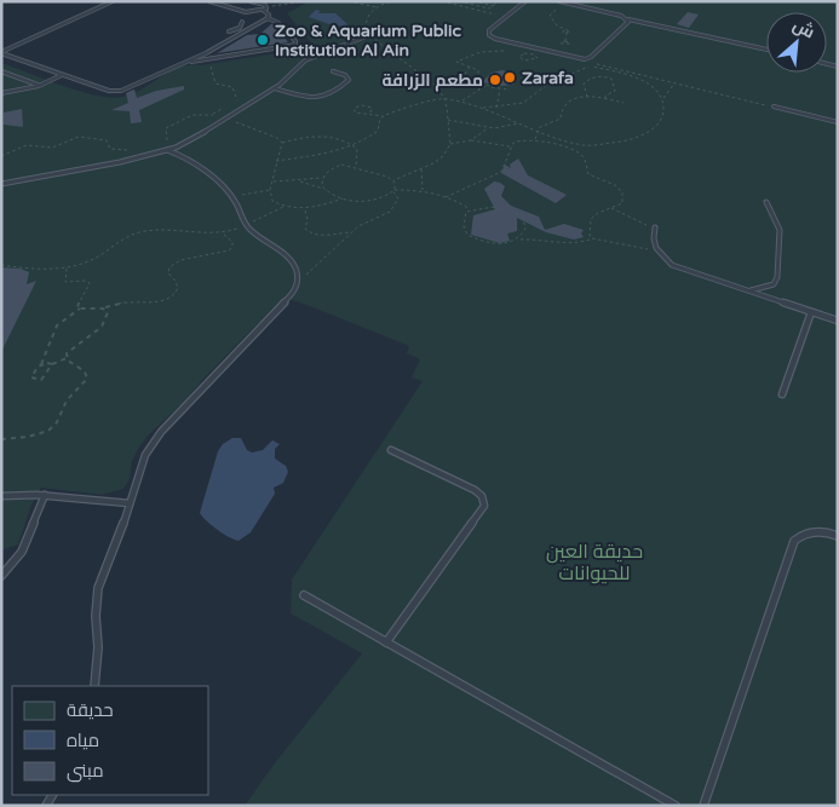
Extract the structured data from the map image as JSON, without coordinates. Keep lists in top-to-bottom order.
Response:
{
  "parks": ["حديقة العين للحيوانات"],
  "places": ["Zoo & Aquarium Public Institution Al Ain", "Zarafa", "مطعم الزرافة"],
  "legend": ["حديقة", "مياه", "مبنى"],
  "north": "top right"
}
